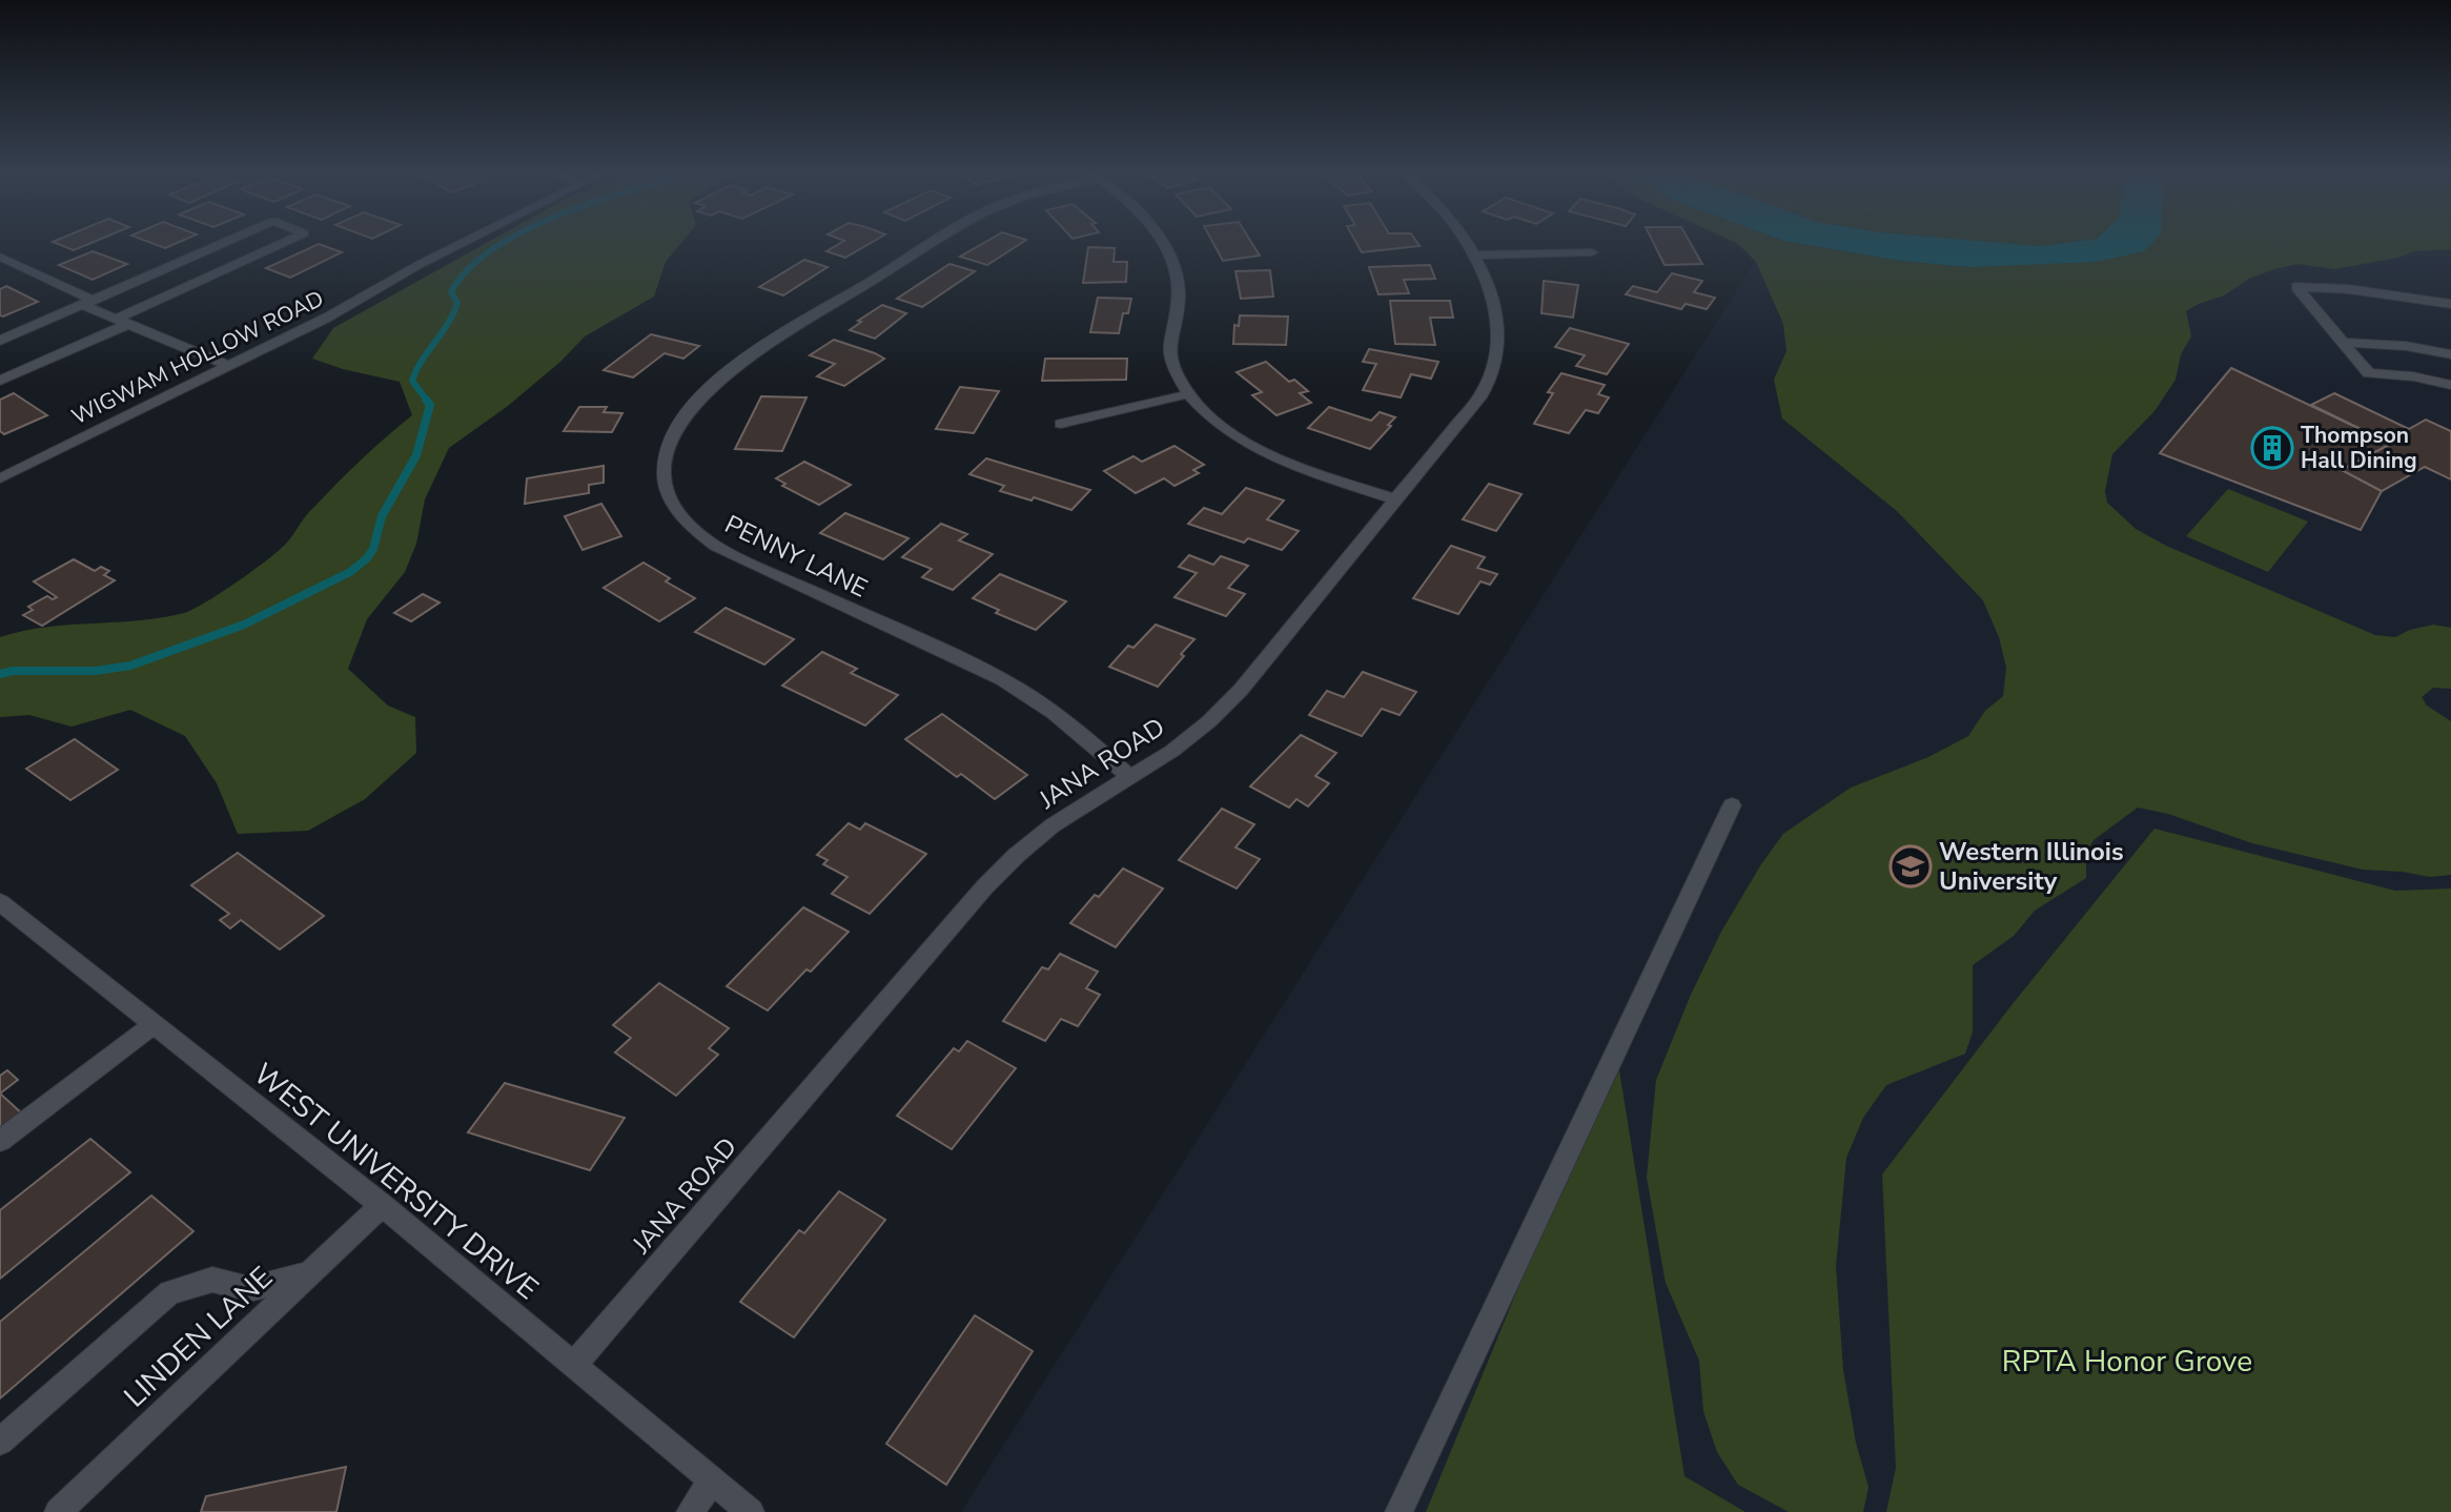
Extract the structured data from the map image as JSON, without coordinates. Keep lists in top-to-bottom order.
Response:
{
  "streets": {
    "street": [
      "WIGWAM HOLLOW ROAD",
      "PENNY LANE",
      "JANA ROAD",
      "WEST UNIVERSITY DRIVE",
      "LINDEN LANE"
    ]
  },
  "crossings": [
    ["PENNY LANE", "JANA ROAD"],
    ["JANA ROAD", "WEST UNIVERSITY DRIVE"],
    ["WEST UNIVERSITY DRIVE", "LINDEN LANE"]
  ],
  "parks": ["RPTA Honor Grove"],
  "places": {
    "building": ["Thompson Hall Dining"],
    "school or university": ["Western Illinois University"]
  }
}
